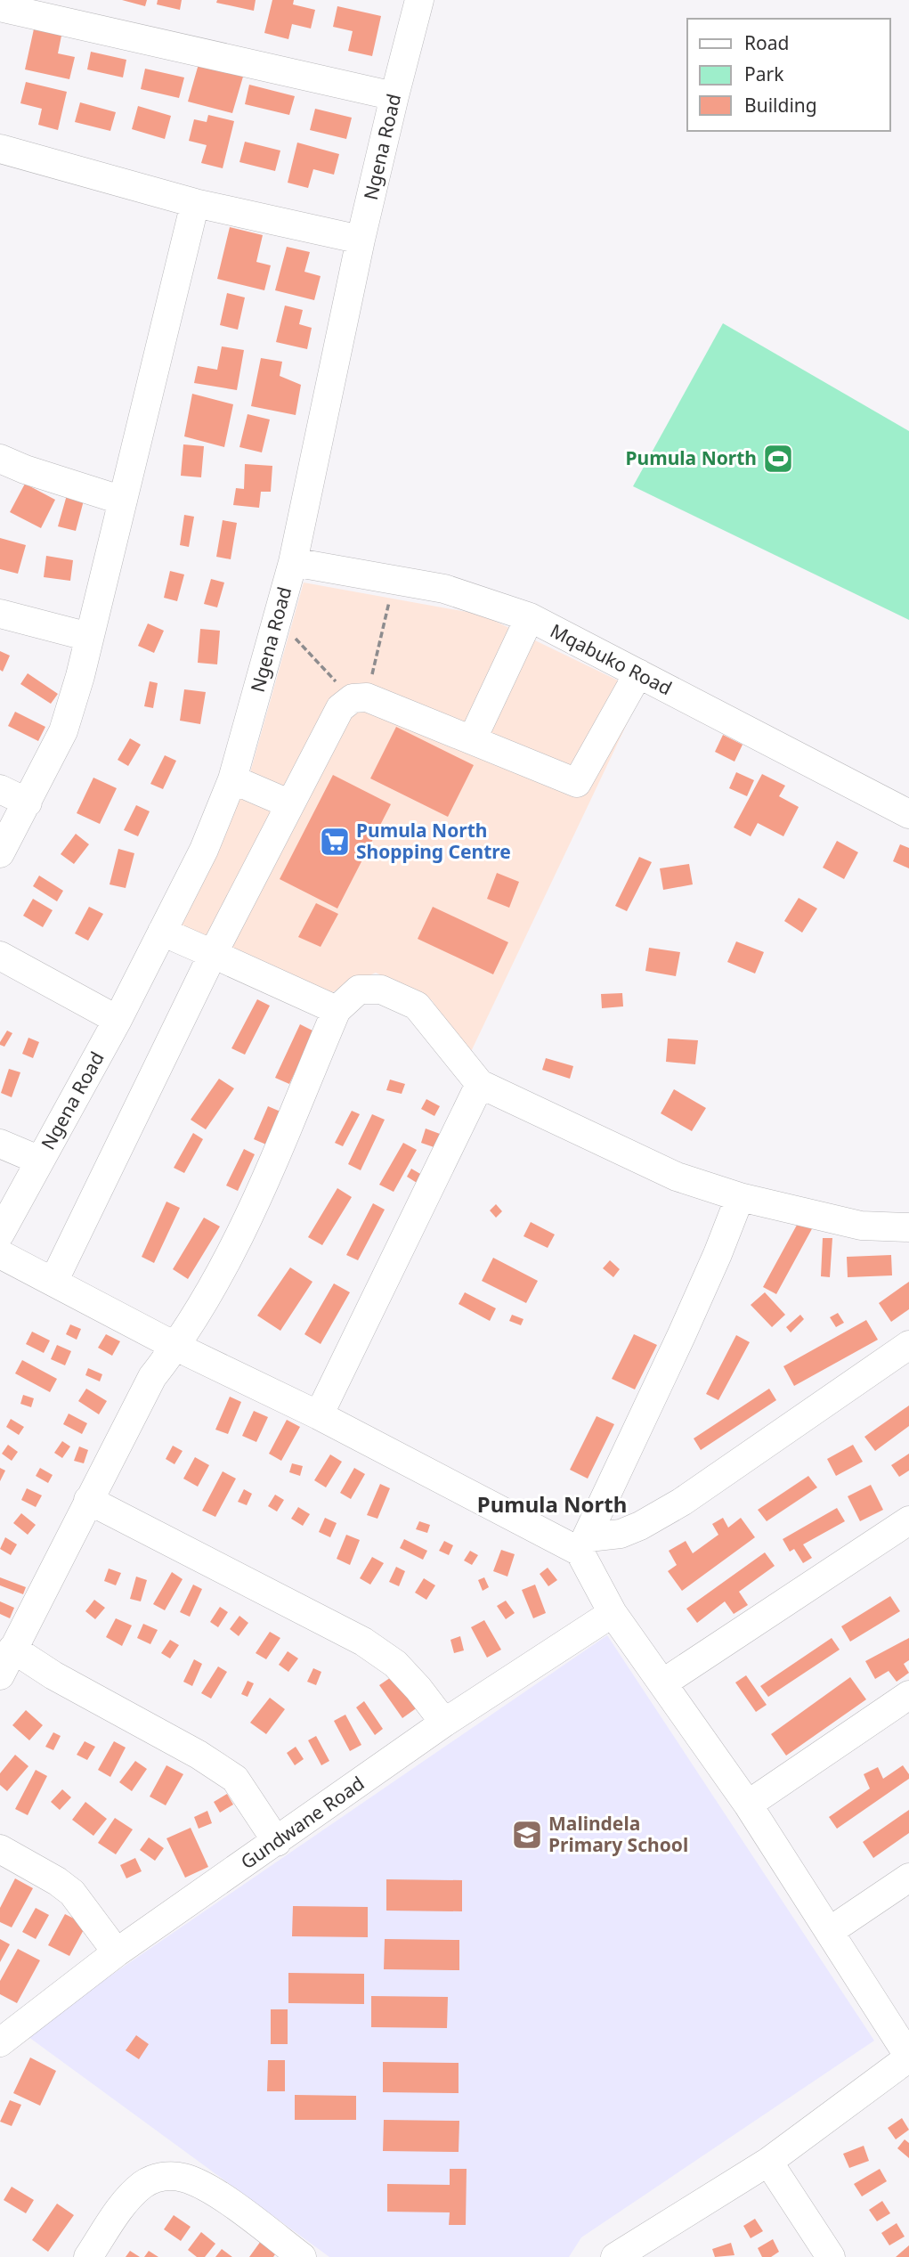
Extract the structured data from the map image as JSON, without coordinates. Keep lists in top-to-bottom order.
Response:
{
  "streets": {
    "street": ["Ngena Road", "Mqabuko Road", "Gundwane Road"]
  },
  "crossings": [
    ["Ngena Road", "Mqabuko Road"]
  ],
  "districts": ["Pumula North"],
  "places": {
    "sports": ["Pumula North"],
    "supermarket": ["Pumula North Shopping Centre"],
    "school or university": ["Malindela Primary School"]
  },
  "legend": ["Road", "Park", "Building"]
}
